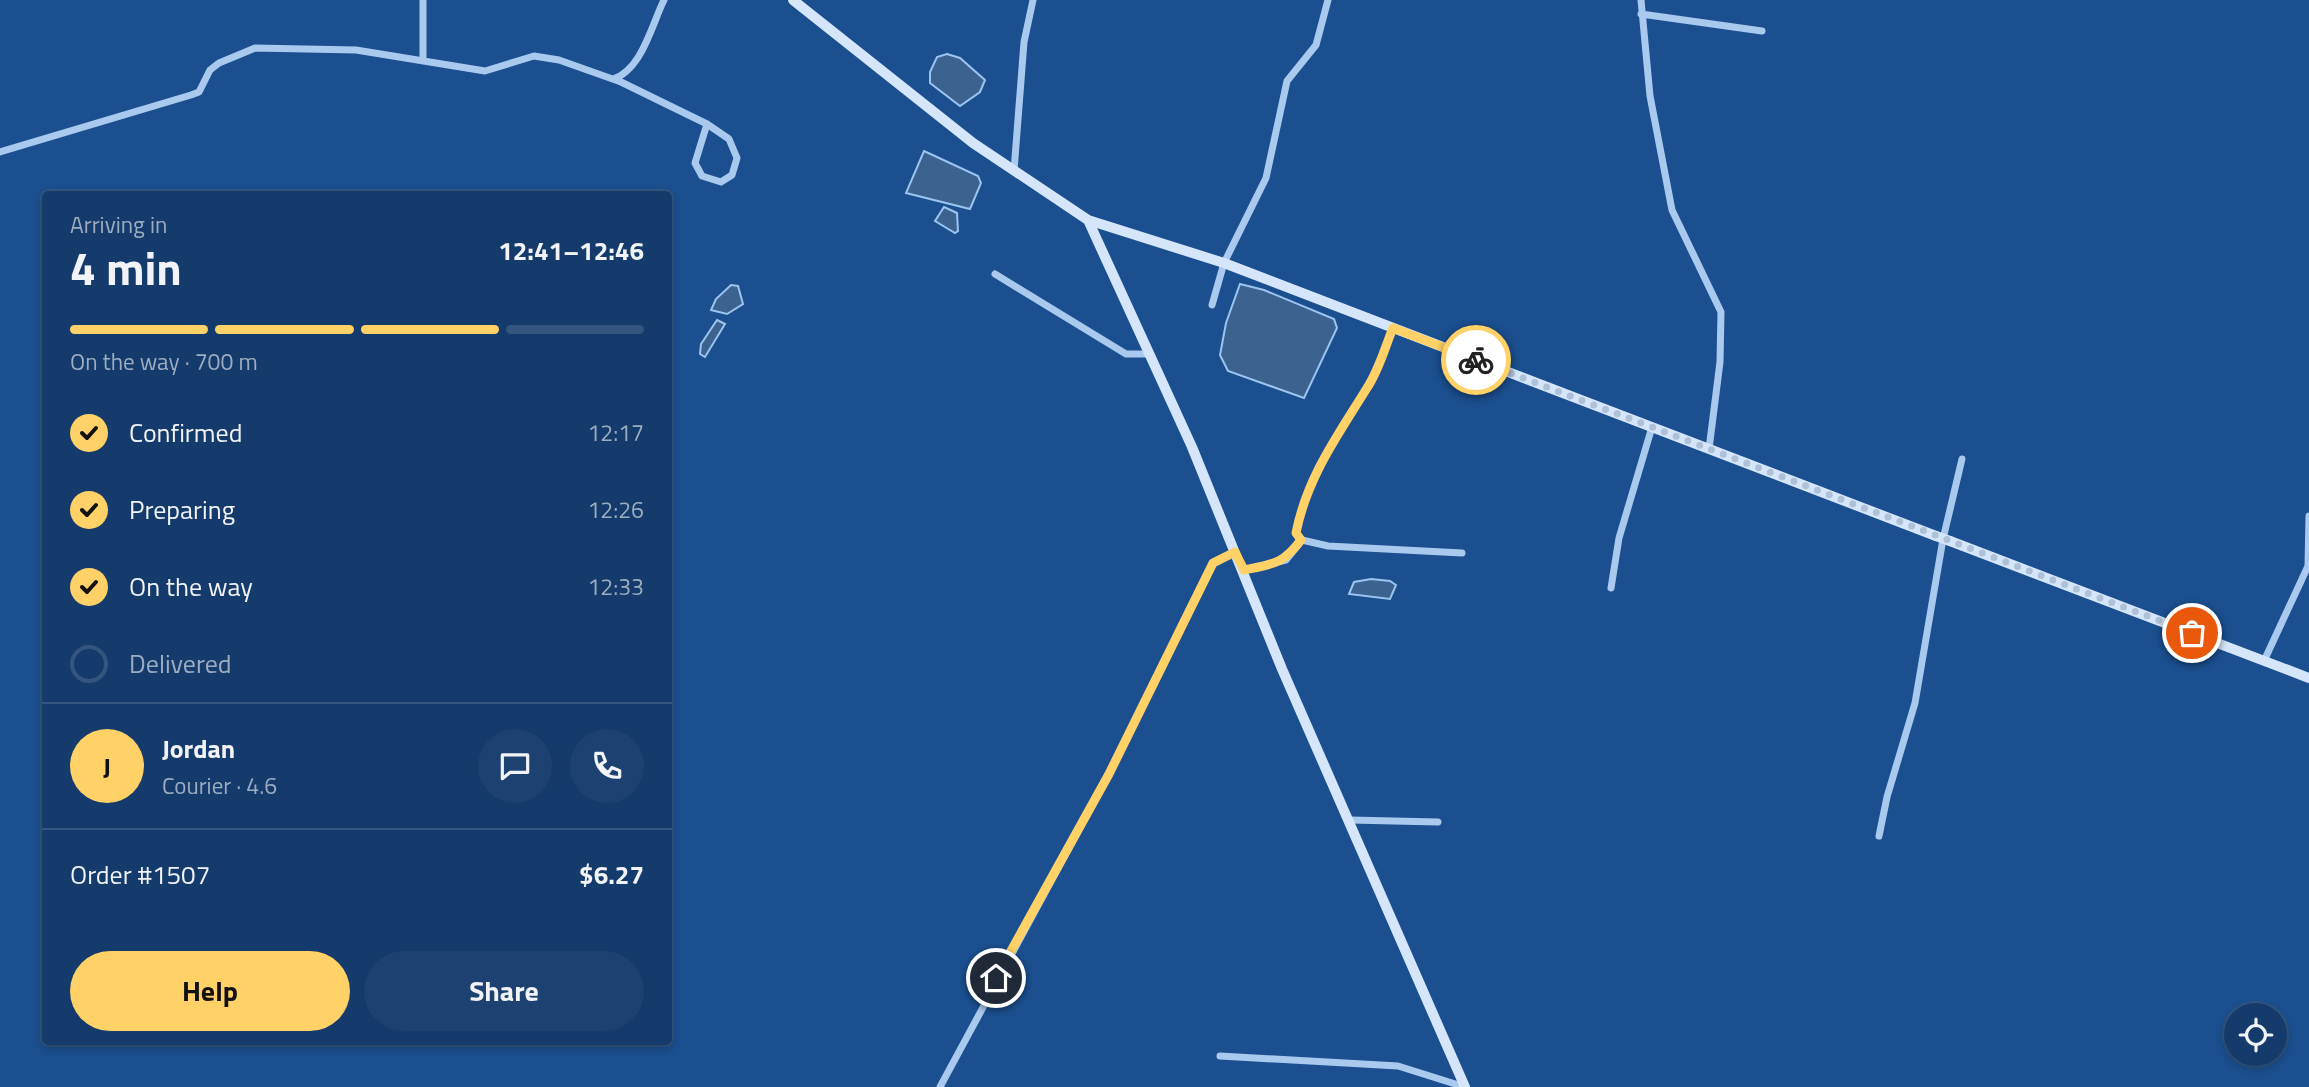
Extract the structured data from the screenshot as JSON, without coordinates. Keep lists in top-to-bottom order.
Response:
{
  "page": {
    "heading": ["4 min", "Arriving in", "12:41–12:46"],
    "panel": [
      "Jordan",
      "Courier · 4.6",
      "Order #1507",
      "$6.27"
    ],
    "bar": "On the way · 700 m",
    "list": [
      ["Confirmed", "12:17"],
      ["Preparing", "12:26"],
      ["On the way", "12:33"],
      "Delivered"
    ],
    "round": "J",
    "buttons": ["Help", "Share"]
  }
}
